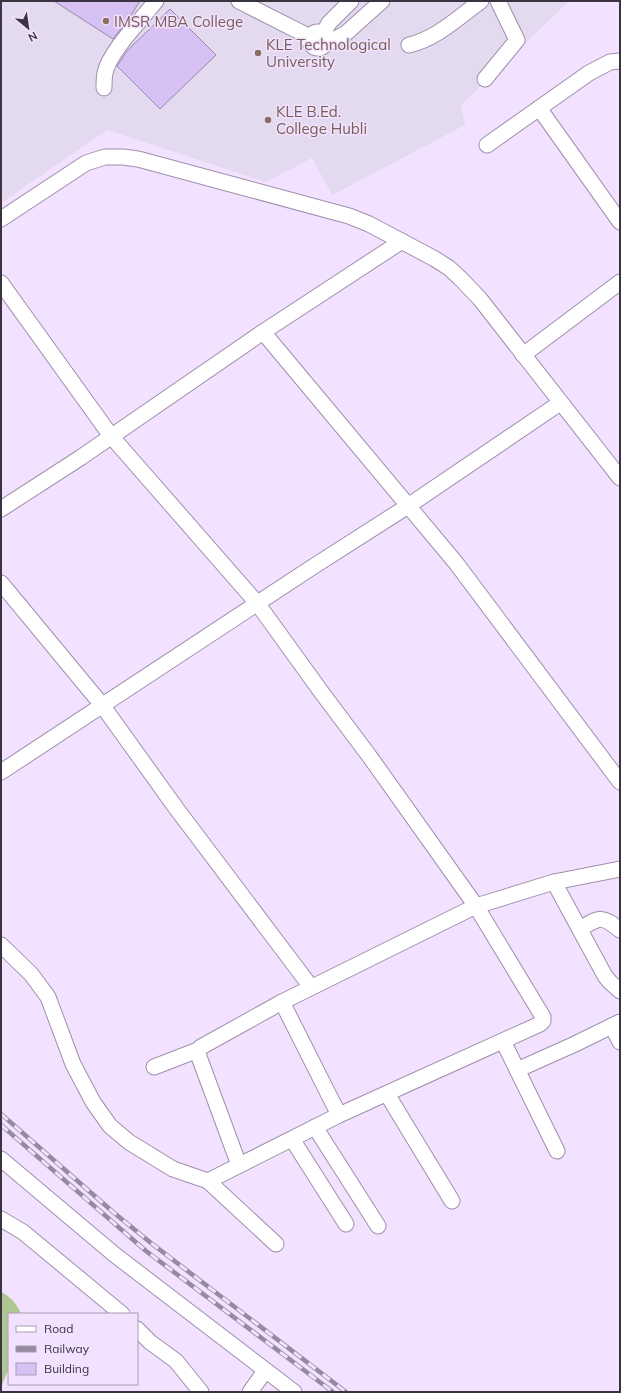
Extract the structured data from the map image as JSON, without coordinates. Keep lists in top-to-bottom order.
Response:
{
  "places": ["IMSR MBA College", "KLE Technological University", "KLE B.Ed. College Hubli"],
  "legend": ["Road", "Railway", "Building"],
  "north": "bottom right"
}
